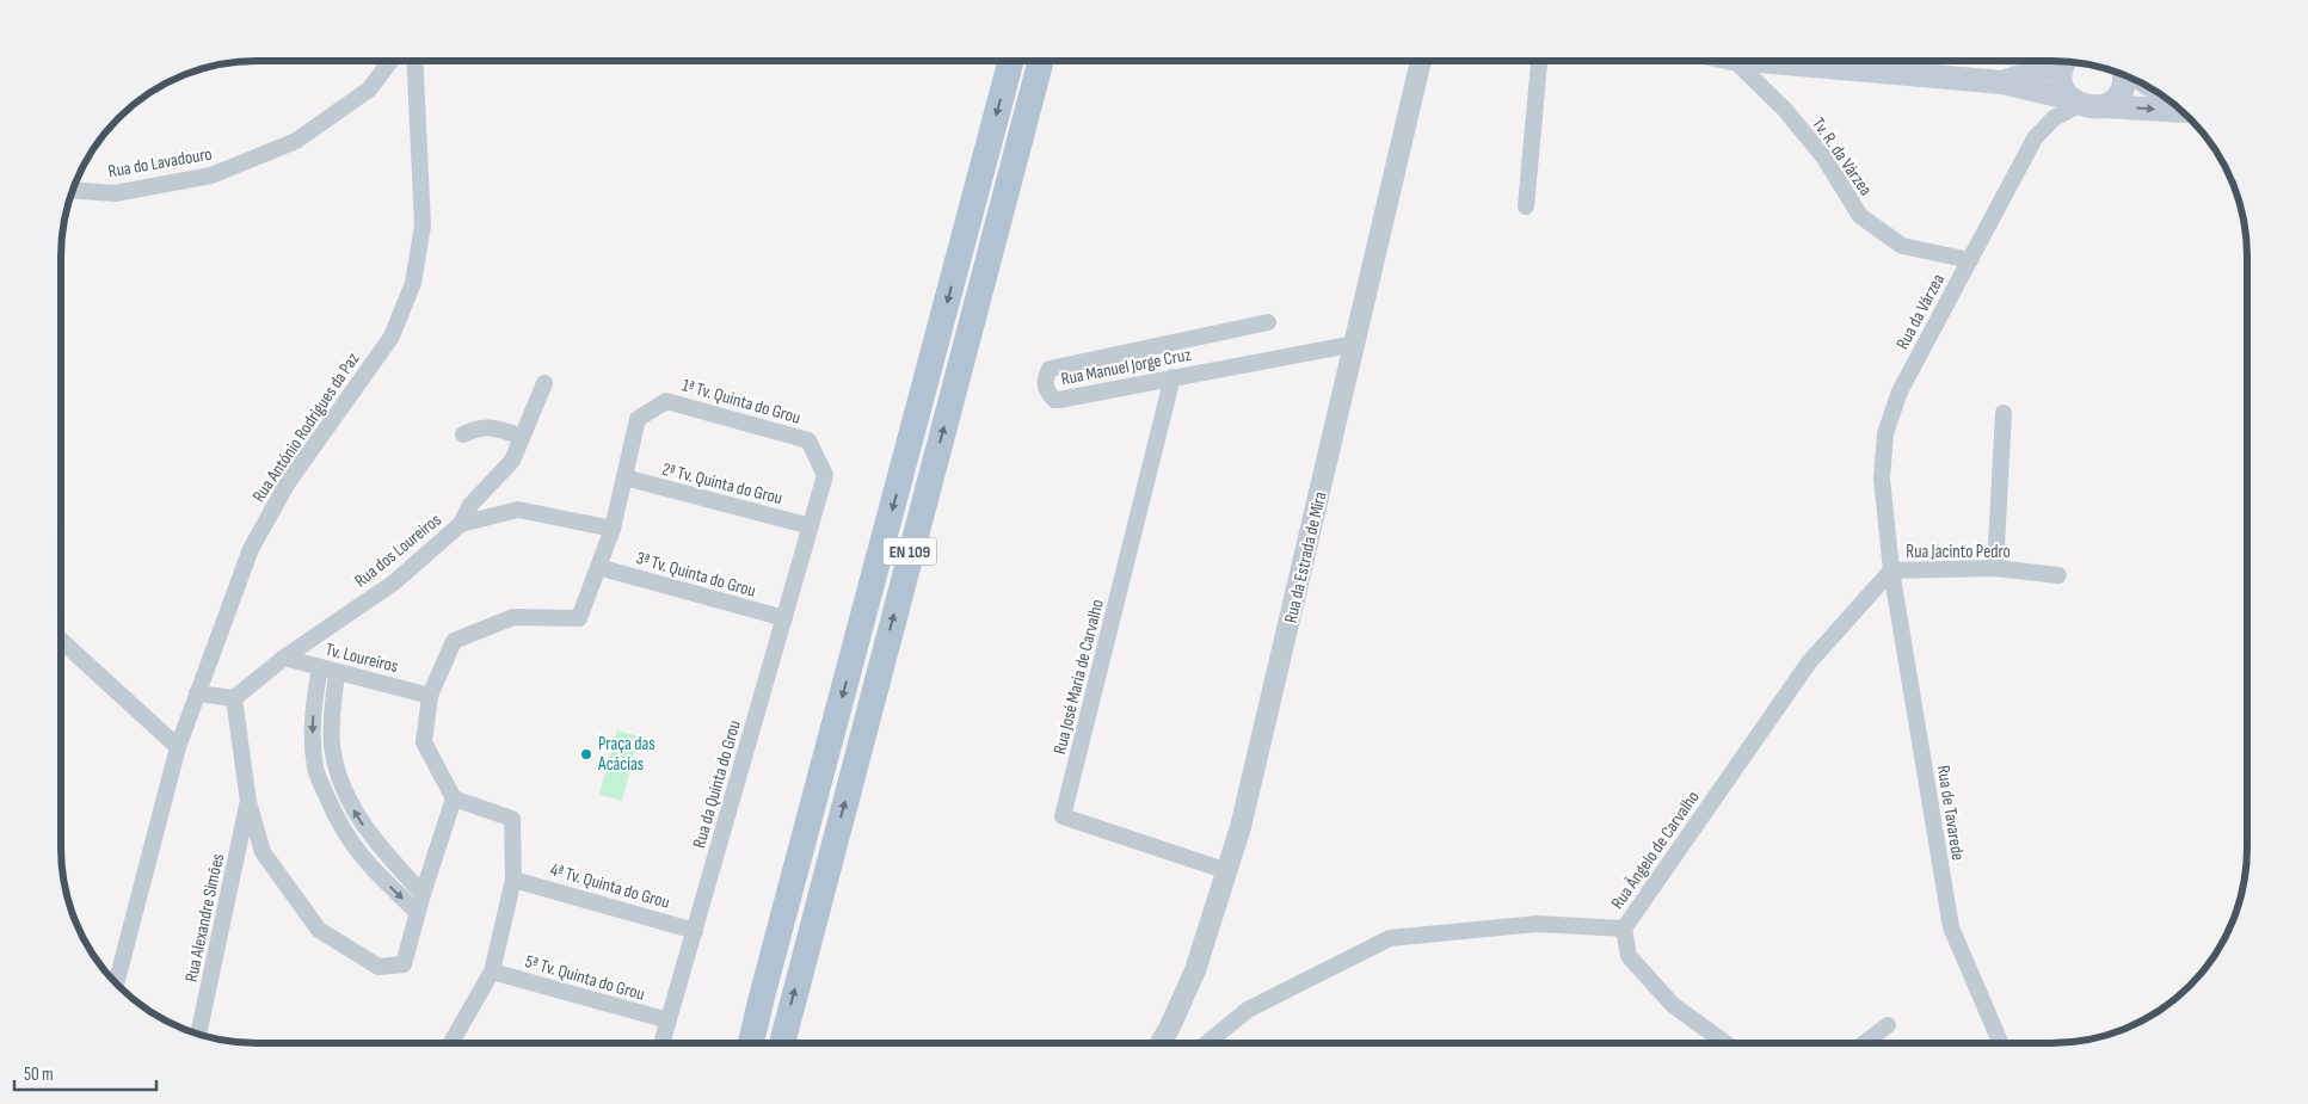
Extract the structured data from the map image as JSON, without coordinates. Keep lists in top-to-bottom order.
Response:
{
  "streets": {
    "main road": ["EN 109"],
    "street": [
      "Tv. R. da Várzea",
      "Rua do Lavadouro",
      "Rua da Várzea",
      "Rua Manuel Jorge Cruz",
      "1ª Tv. Quinta do Grou",
      "Rua António Rodrigues da Paz",
      "2ª Tv. Quinta do Grou",
      "Rua dos Loureiros",
      "Rua Jacinto Pedro",
      "Rua da Estrada de Mira",
      "3ª Tv. Quinta do Grou",
      "Tv. Loureiros",
      "Rua José Maria de Carvalho",
      "Rua da Quinta do Grou",
      "Rua de Tavarede",
      "Rua Ângelo de Carvalho",
      "4ª Tv. Quinta do Grou",
      "Rua Alexandre Simões",
      "5ª Tv. Quinta do Grou"
    ]
  },
  "crossings": [
    ["Tv. R. da Várzea", "Rua da Várzea"],
    ["Rua da Várzea", "Rua Jacinto Pedro"],
    ["Rua da Várzea", "Rua de Tavarede"],
    ["Rua da Várzea", "Rua Ângelo de Carvalho"],
    ["Rua Manuel Jorge Cruz", "Rua da Estrada de Mira"],
    ["Rua Manuel Jorge Cruz", "Rua José Maria de Carvalho"],
    ["1ª Tv. Quinta do Grou", "2ª Tv. Quinta do Grou"],
    ["1ª Tv. Quinta do Grou", "Rua dos Loureiros"],
    ["1ª Tv. Quinta do Grou", "3ª Tv. Quinta do Grou"],
    ["1ª Tv. Quinta do Grou", "Tv. Loureiros"],
    ["1ª Tv. Quinta do Grou", "Rua da Quinta do Grou"],
    ["2ª Tv. Quinta do Grou", "Rua da Quinta do Grou"],
    ["Rua dos Loureiros", "Tv. Loureiros"],
    ["Rua Jacinto Pedro", "Rua de Tavarede"],
    ["Rua Jacinto Pedro", "Rua Ângelo de Carvalho"],
    ["Rua da Estrada de Mira", "Rua José Maria de Carvalho"],
    ["3ª Tv. Quinta do Grou", "Rua da Quinta do Grou"],
    ["Rua da Quinta do Grou", "4ª Tv. Quinta do Grou"],
    ["Rua da Quinta do Grou", "5ª Tv. Quinta do Grou"],
    ["Rua de Tavarede", "Rua Ângelo de Carvalho"]
  ],
  "places": ["Praça das Acácias"],
  "scale_bar": "50 m"
}
